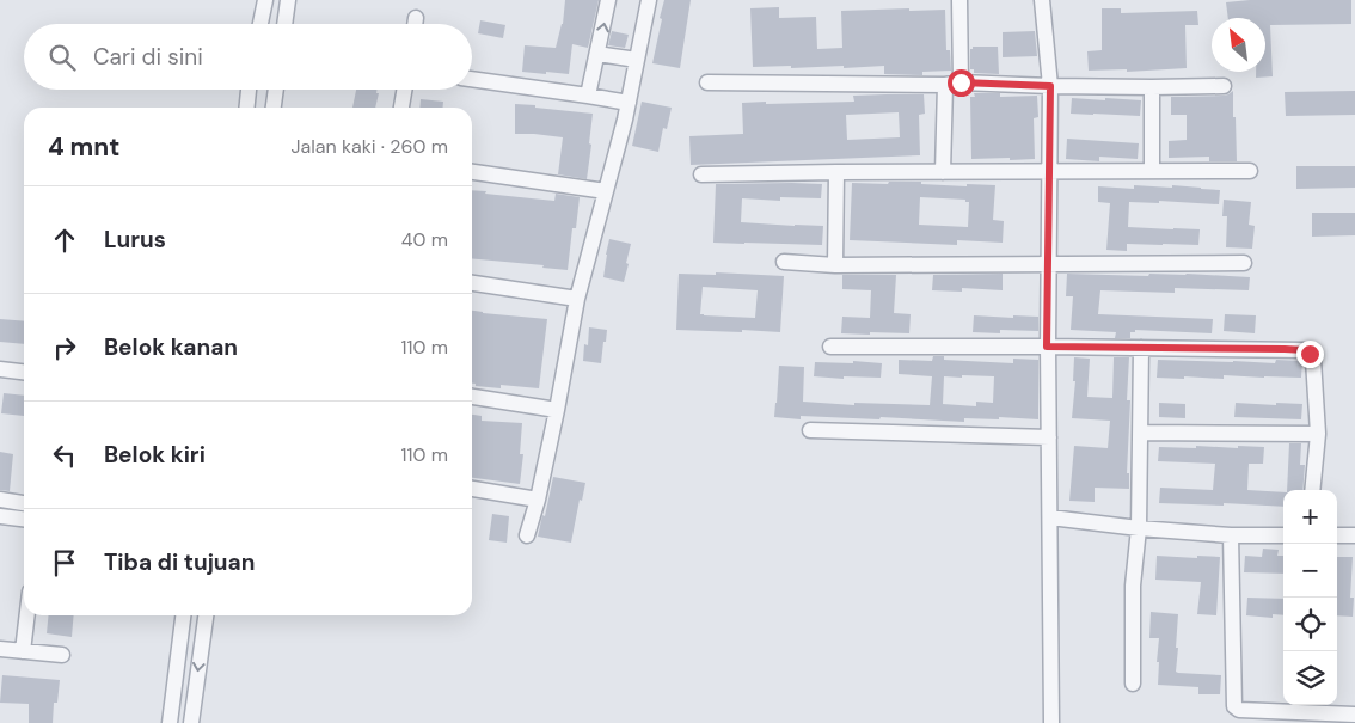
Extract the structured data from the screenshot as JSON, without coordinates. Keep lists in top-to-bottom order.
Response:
{
  "north": "top left",
  "page": {
    "search": "Cari di sini",
    "heading": ["4 mnt", "Jalan kaki · 260 m"],
    "list": [
      ["Lurus", "40 m"],
      ["Belok kanan", "110 m"],
      ["Belok kiri", "110 m"],
      "Tiba di tujuan"
    ],
    "map_buttons": ["+", "−"]
  }
}
